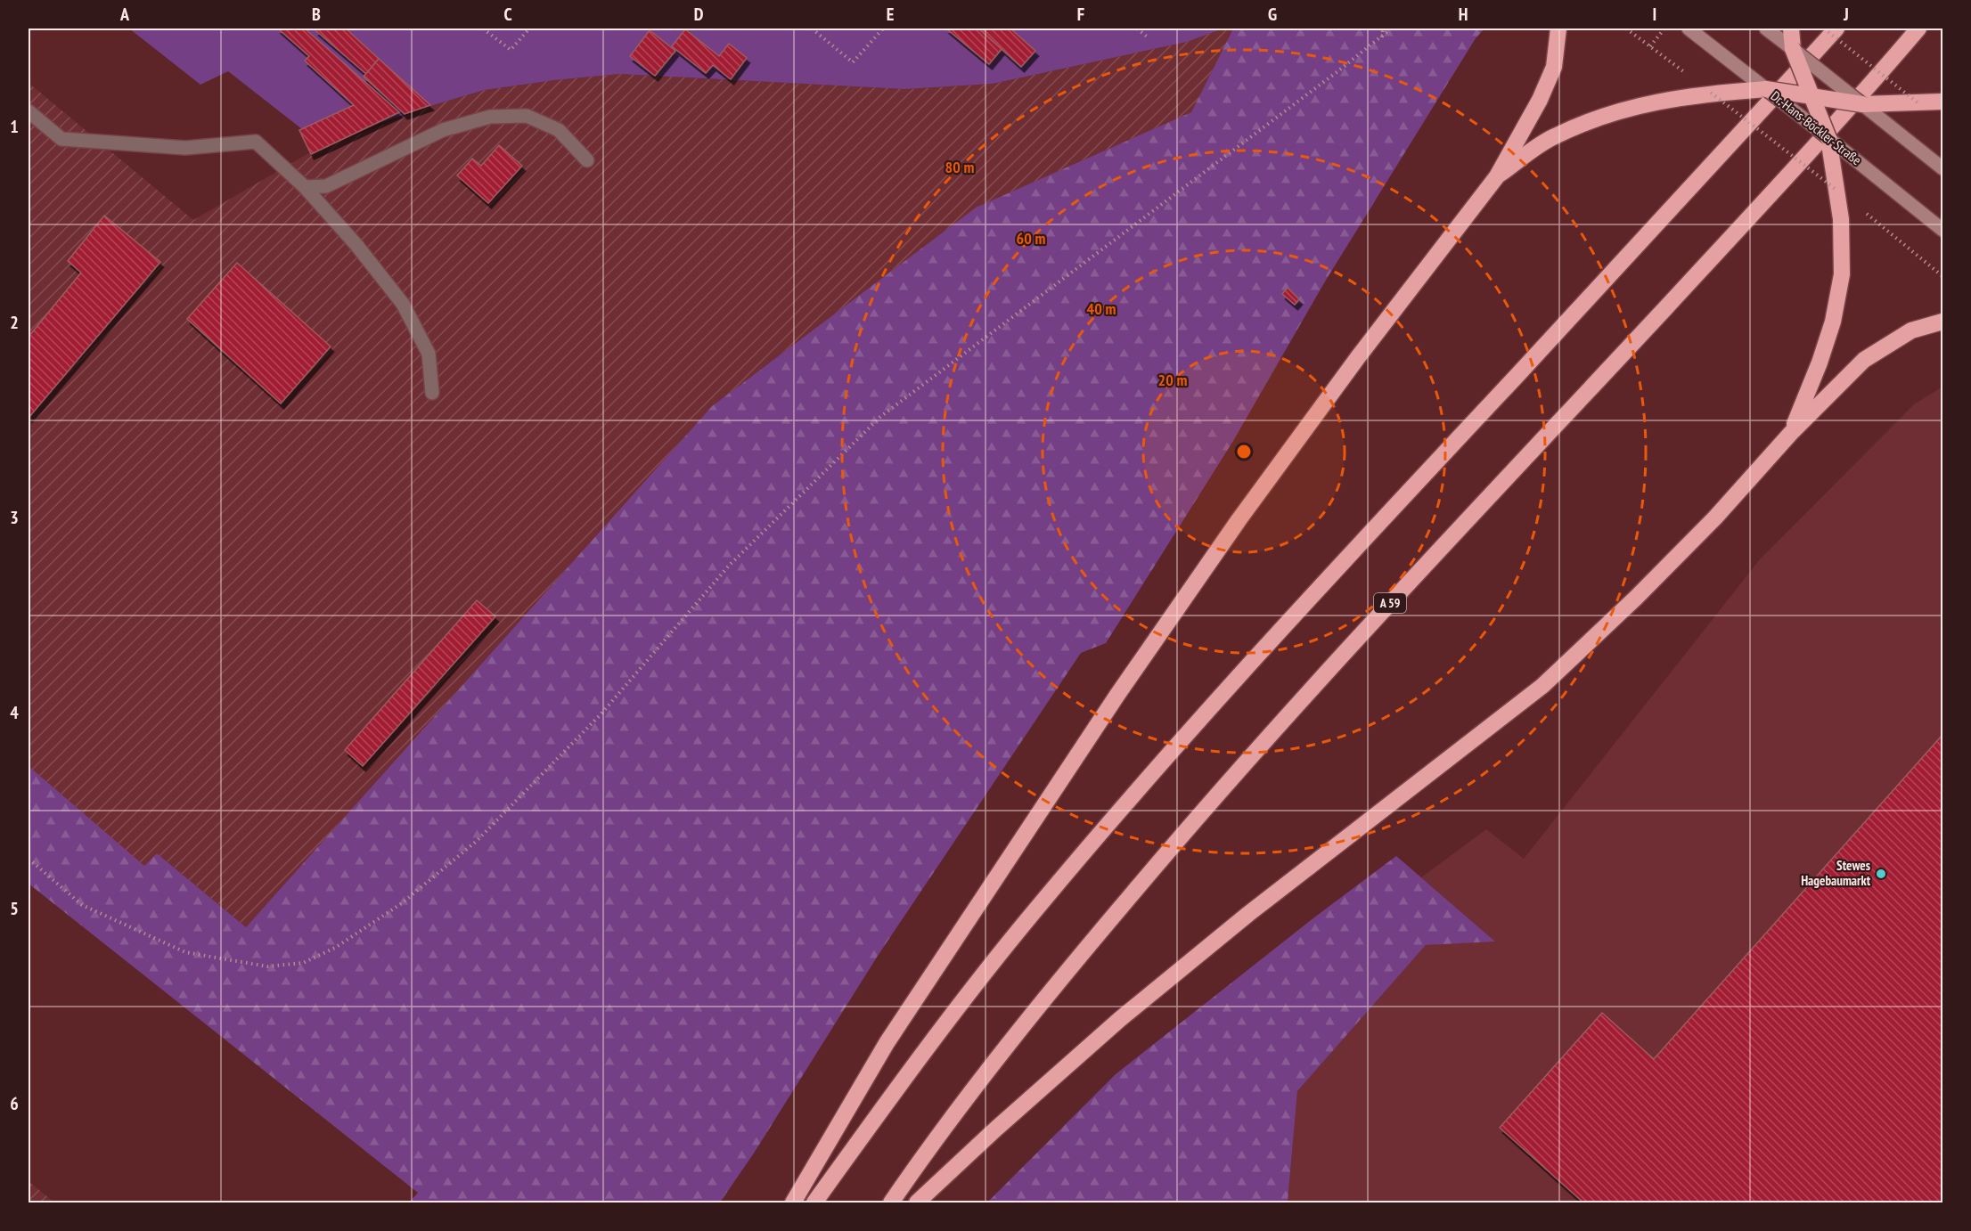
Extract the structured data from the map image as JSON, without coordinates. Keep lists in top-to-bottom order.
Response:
{
  "streets": {
    "highway": ["A 59"],
    "main road": ["Dr.-Hans-Böckler-Straße"]
  },
  "places": ["Stewes Hagebaumarkt"],
  "grid": {
    "columns": [
      "A",
      "B",
      "C",
      "D",
      "E",
      "F",
      "G",
      "H",
      "I",
      "J"
    ],
    "rows": [
      "1",
      "2",
      "3",
      "4",
      "5",
      "6"
    ]
  },
  "rings": [
    "80 m",
    "60 m",
    "40 m",
    "20 m"
  ]
}
